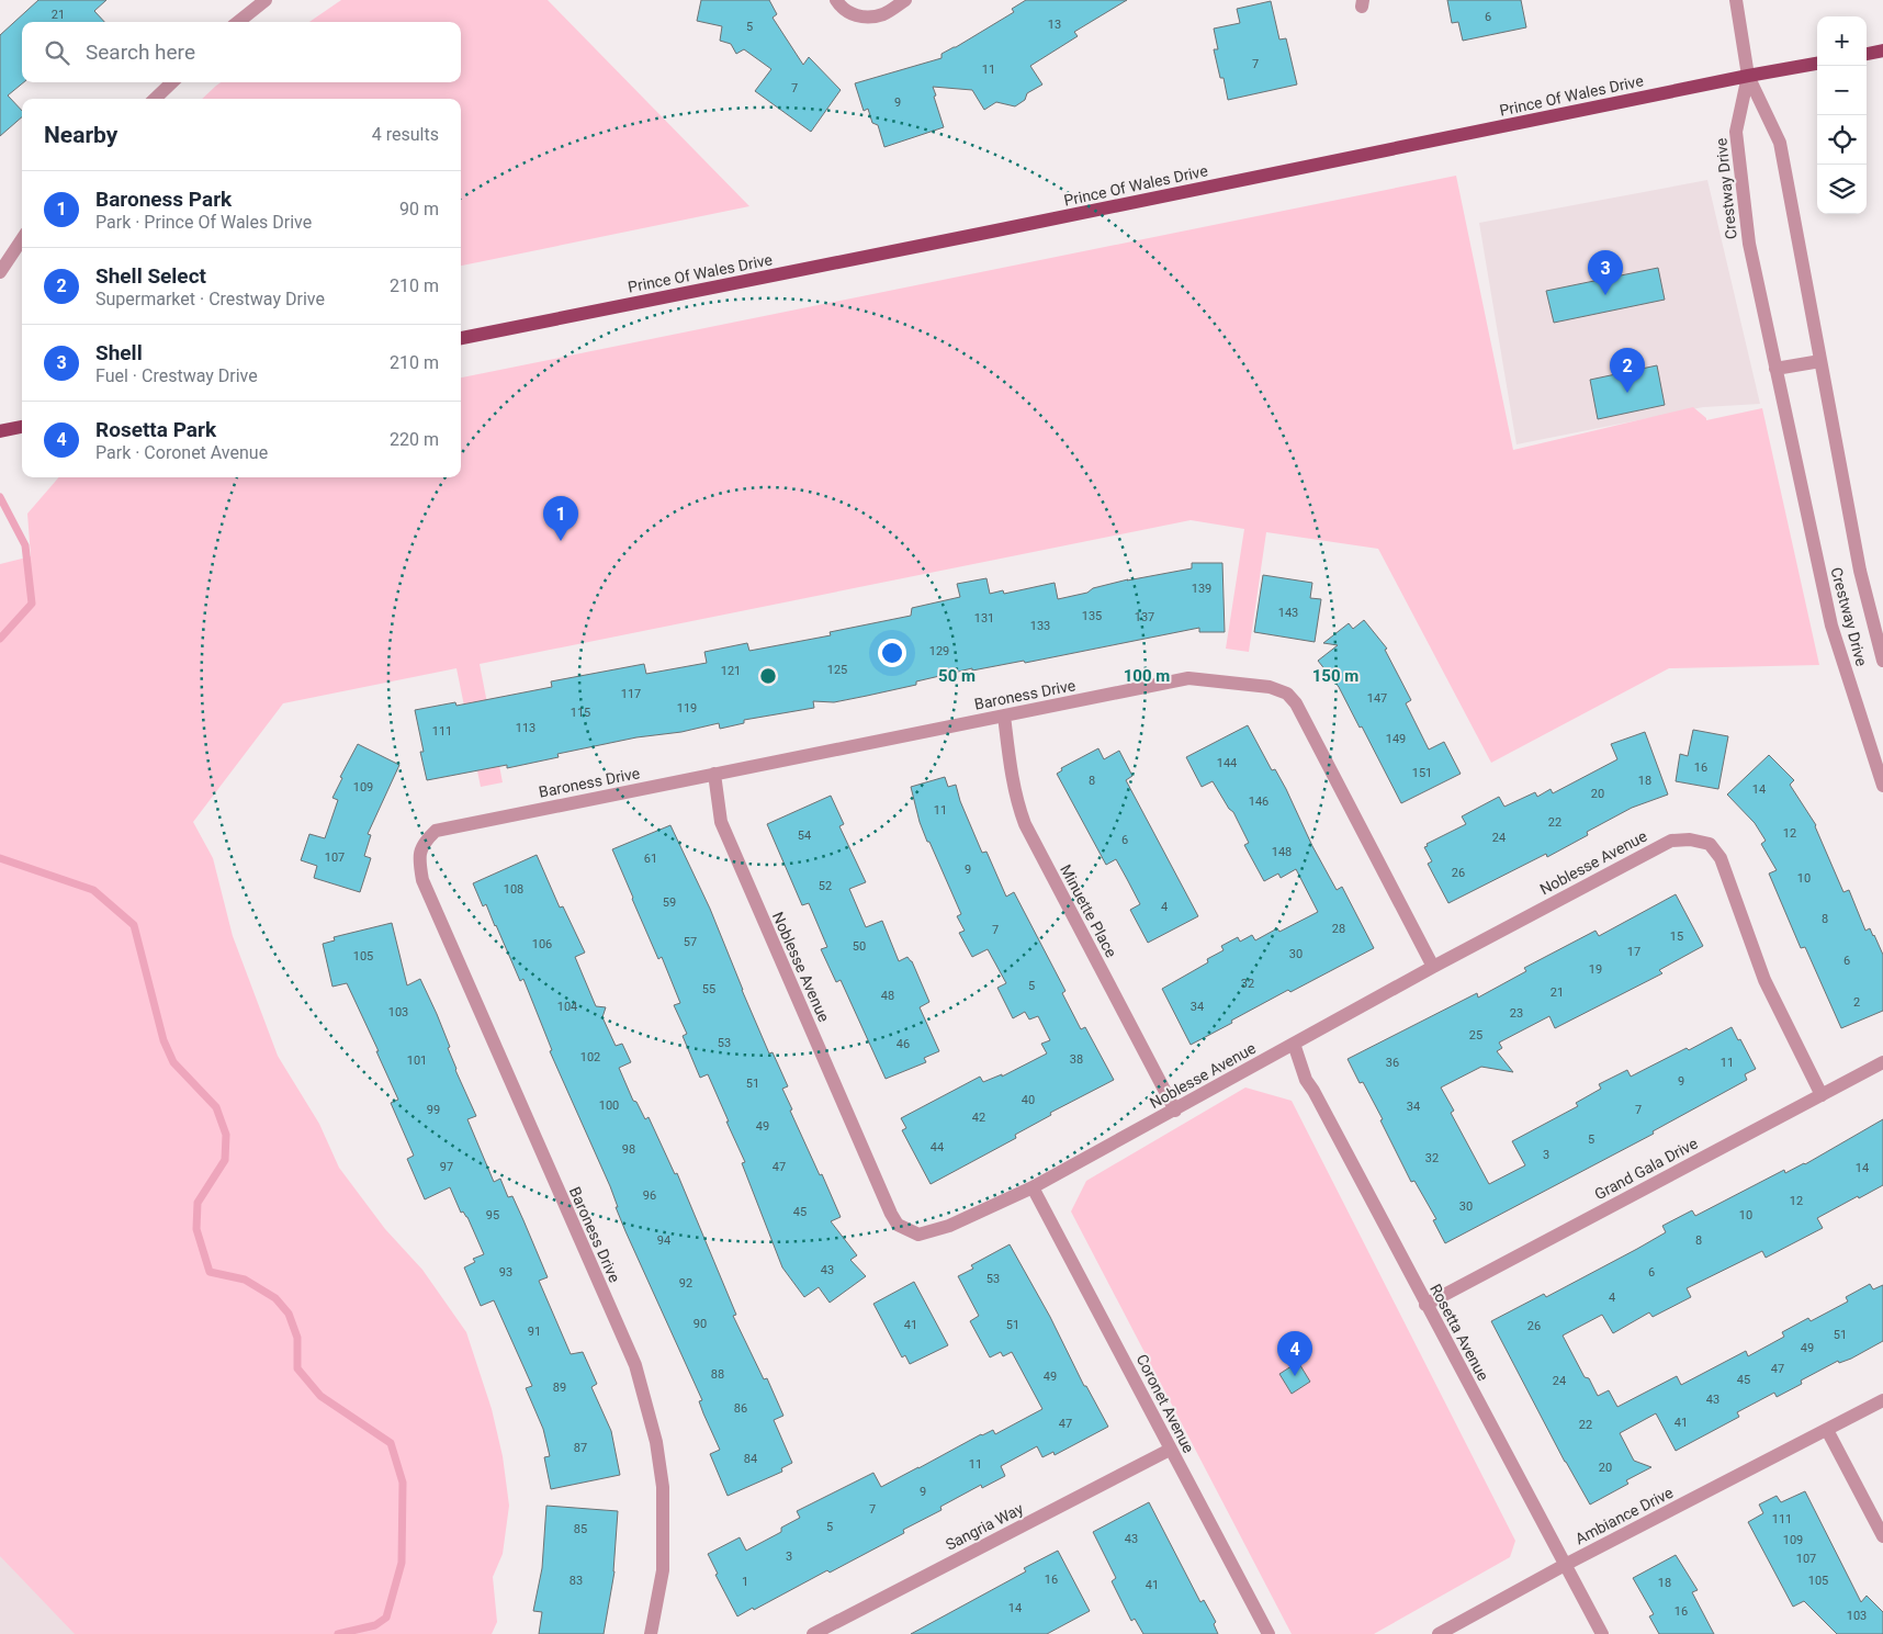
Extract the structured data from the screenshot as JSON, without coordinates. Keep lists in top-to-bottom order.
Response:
{
  "streets": {
    "main road": ["Prince Of Wales Drive"],
    "street": [
      "Crestway Drive",
      "Baroness Drive",
      "Noblesse Avenue",
      "Minuette Place",
      "Grand Gala Drive",
      "Rosetta Avenue",
      "Coronet Avenue",
      "Ambiance Drive",
      "Sangria Way"
    ]
  },
  "crossings": [
    ["Prince Of Wales Drive", "Crestway Drive"],
    ["Baroness Drive", "Noblesse Avenue"],
    ["Baroness Drive", "Minuette Place"],
    ["Noblesse Avenue", "Minuette Place"],
    ["Noblesse Avenue", "Grand Gala Drive"],
    ["Noblesse Avenue", "Rosetta Avenue"],
    ["Noblesse Avenue", "Coronet Avenue"],
    ["Grand Gala Drive", "Rosetta Avenue"],
    ["Rosetta Avenue", "Ambiance Drive"],
    ["Coronet Avenue", "Sangria Way"]
  ],
  "house_numbers": [
    "21",
    "6",
    "13",
    "5",
    "7",
    "11",
    "7",
    "9",
    "139",
    "143",
    "135",
    "137",
    "131",
    "133",
    "129",
    "125",
    "121",
    "117",
    "147",
    "119",
    "115",
    "113",
    "111",
    "149",
    "144",
    "16",
    "151",
    "8",
    "18",
    "109",
    "14",
    "20",
    "146",
    "11",
    "22",
    "12",
    "54",
    "24",
    "6",
    "148",
    "107",
    "61",
    "9",
    "26",
    "10",
    "52",
    "108",
    "59",
    "4",
    "8",
    "28",
    "7",
    "15",
    "57",
    "106",
    "50",
    "17",
    "30",
    "105",
    "6",
    "19",
    "32",
    "5",
    "55",
    "21",
    "48",
    "2",
    "104",
    "34",
    "103",
    "23",
    "25",
    "53",
    "46",
    "102",
    "38",
    "101",
    "36",
    "11",
    "9",
    "51",
    "40",
    "100",
    "34",
    "99",
    "7",
    "42",
    "49",
    "5",
    "44",
    "98",
    "3",
    "32",
    "97",
    "47",
    "14",
    "96",
    "12",
    "30",
    "45",
    "95",
    "10",
    "94",
    "8",
    "43",
    "93",
    "6",
    "53",
    "92",
    "4",
    "90",
    "41",
    "51",
    "26",
    "91",
    "51",
    "49",
    "47",
    "88",
    "49",
    "45",
    "24",
    "89",
    "43",
    "86",
    "41",
    "47",
    "22",
    "87",
    "84",
    "11",
    "20",
    "9",
    "7",
    "111",
    "5",
    "85",
    "43",
    "109",
    "3",
    "107",
    "16",
    "83",
    "105",
    "1",
    "18",
    "41",
    "14",
    "16",
    "103"
  ],
  "page": {
    "map_buttons": ["+", "−"],
    "search": "Search here",
    "heading": ["Nearby", "4 results"],
    "list": [
      {
        "mark": "1",
        "name": "Baroness Park",
        "note": "Park · Prince Of Wales Drive",
        "value": "90 m"
      },
      {
        "mark": "2",
        "name": "Shell Select",
        "note": "Supermarket · Crestway Drive",
        "value": "210 m"
      },
      {
        "mark": "3",
        "name": "Shell",
        "note": "Fuel · Crestway Drive",
        "value": "210 m"
      },
      {
        "mark": "4",
        "name": "Rosetta Park",
        "note": "Park · Coronet Avenue",
        "value": "220 m"
      }
    ],
    "pins": [
      "3",
      "2",
      "1",
      "4"
    ]
  },
  "rings": ["50 m", "100 m", "150 m"]
}
